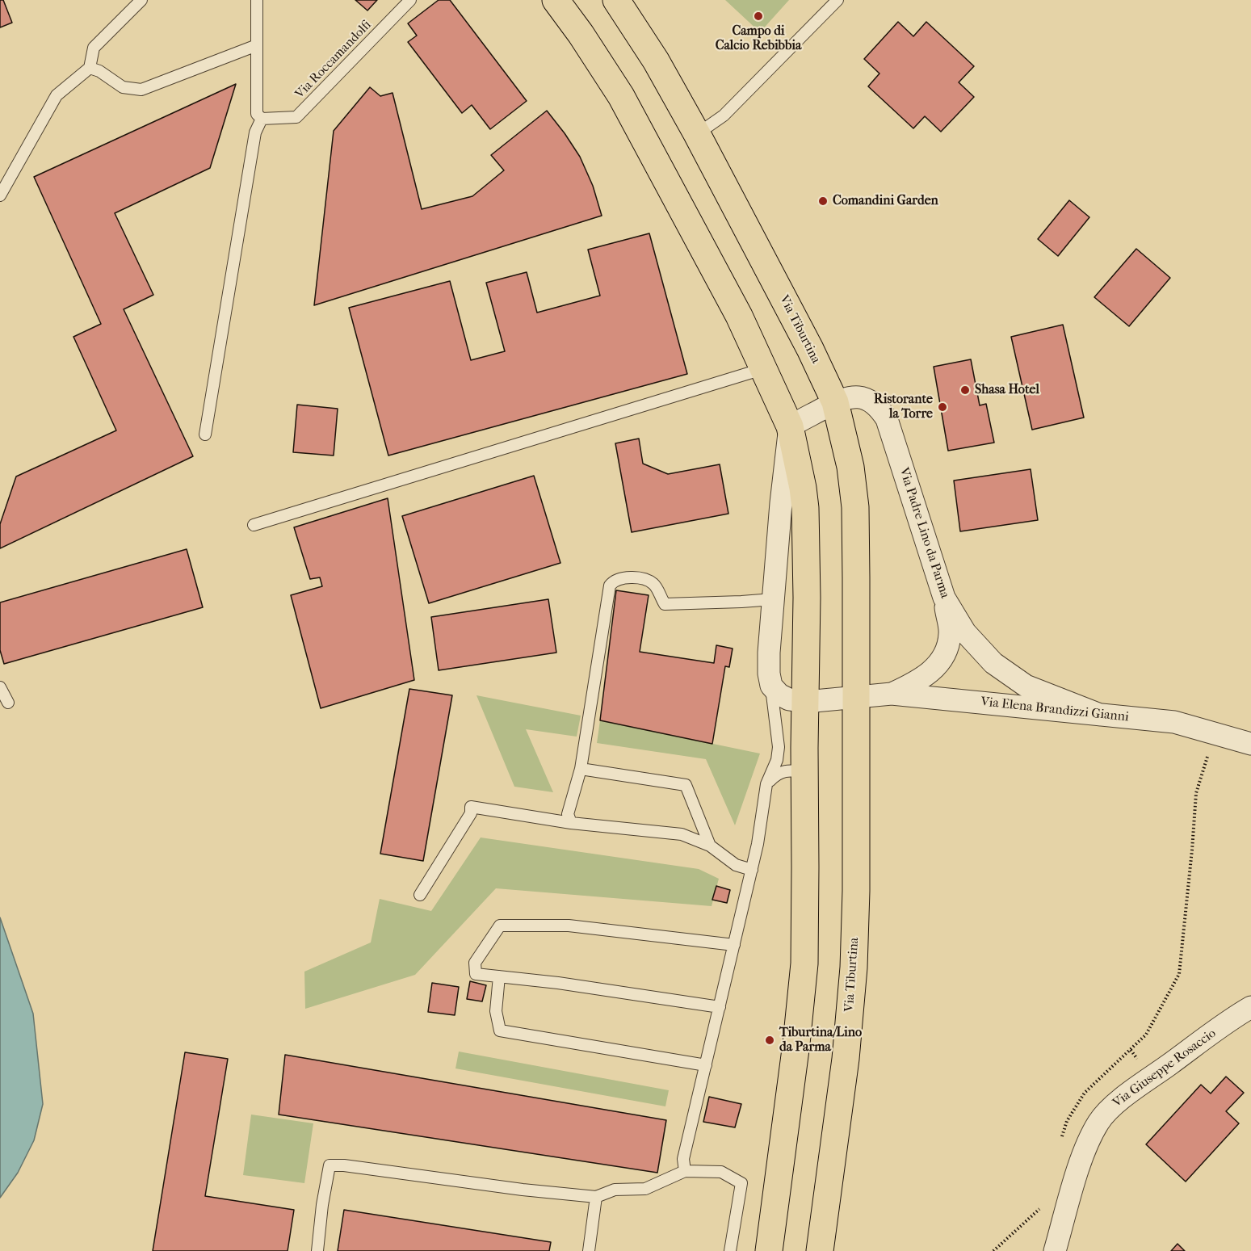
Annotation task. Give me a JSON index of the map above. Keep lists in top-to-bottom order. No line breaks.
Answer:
{"streets":{"main road":["Via Tiburtina"],"street":["Via Padre Lino da Parma","Via Elena Brandizzi Gianni","Via Giuseppe Rosaccio"],"lane":["Via Roccamandolfi"]},"crossings":[["Via Tiburtina","Via Padre Lino da Parma"],["Via Tiburtina","Via Elena Brandizzi Gianni"],["Via Padre Lino da Parma","Via Elena Brandizzi Gianni"]],"places":["Campo di Calcio Rebibbia","Comandini Garden","Shasa Hotel","Ristorante la Torre","Tiburtina/Lino da Parma"]}
